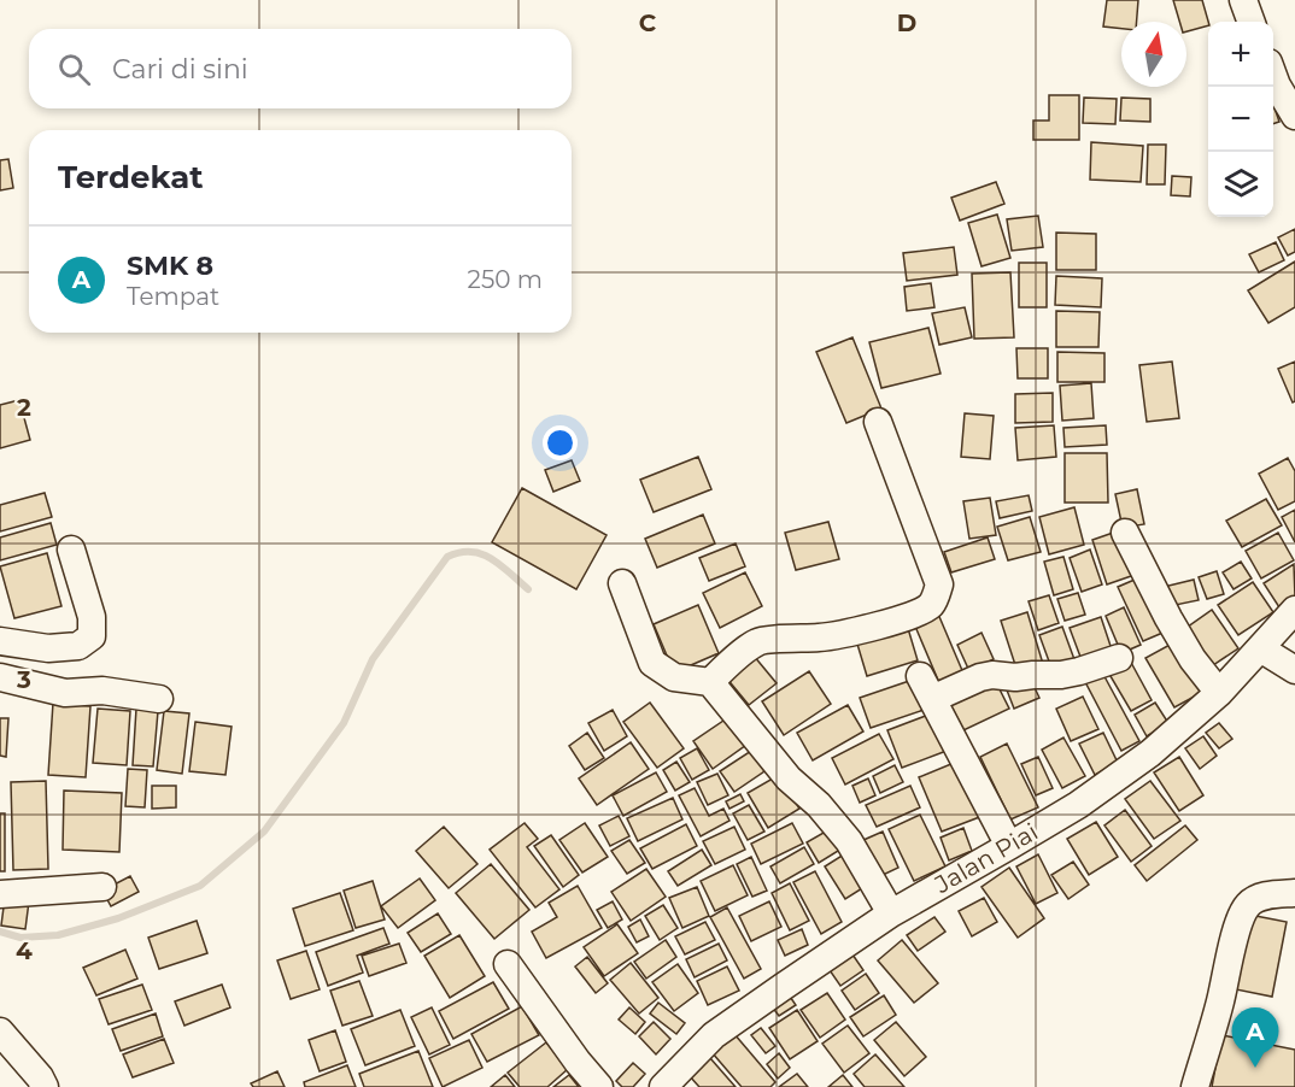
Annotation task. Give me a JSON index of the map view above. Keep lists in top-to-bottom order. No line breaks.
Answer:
{"streets":{"street":["Jalan Piai"]},"north":"top","page":{"map_buttons":["+","−"],"search":"Cari di sini","heading":"Terdekat","list":[{"mark":"A","name":"SMK 8","note":"Tempat","value":"250 m"}],"pins":"A"},"grid":{"columns":["C","D"],"rows":["2","3","4"]}}
